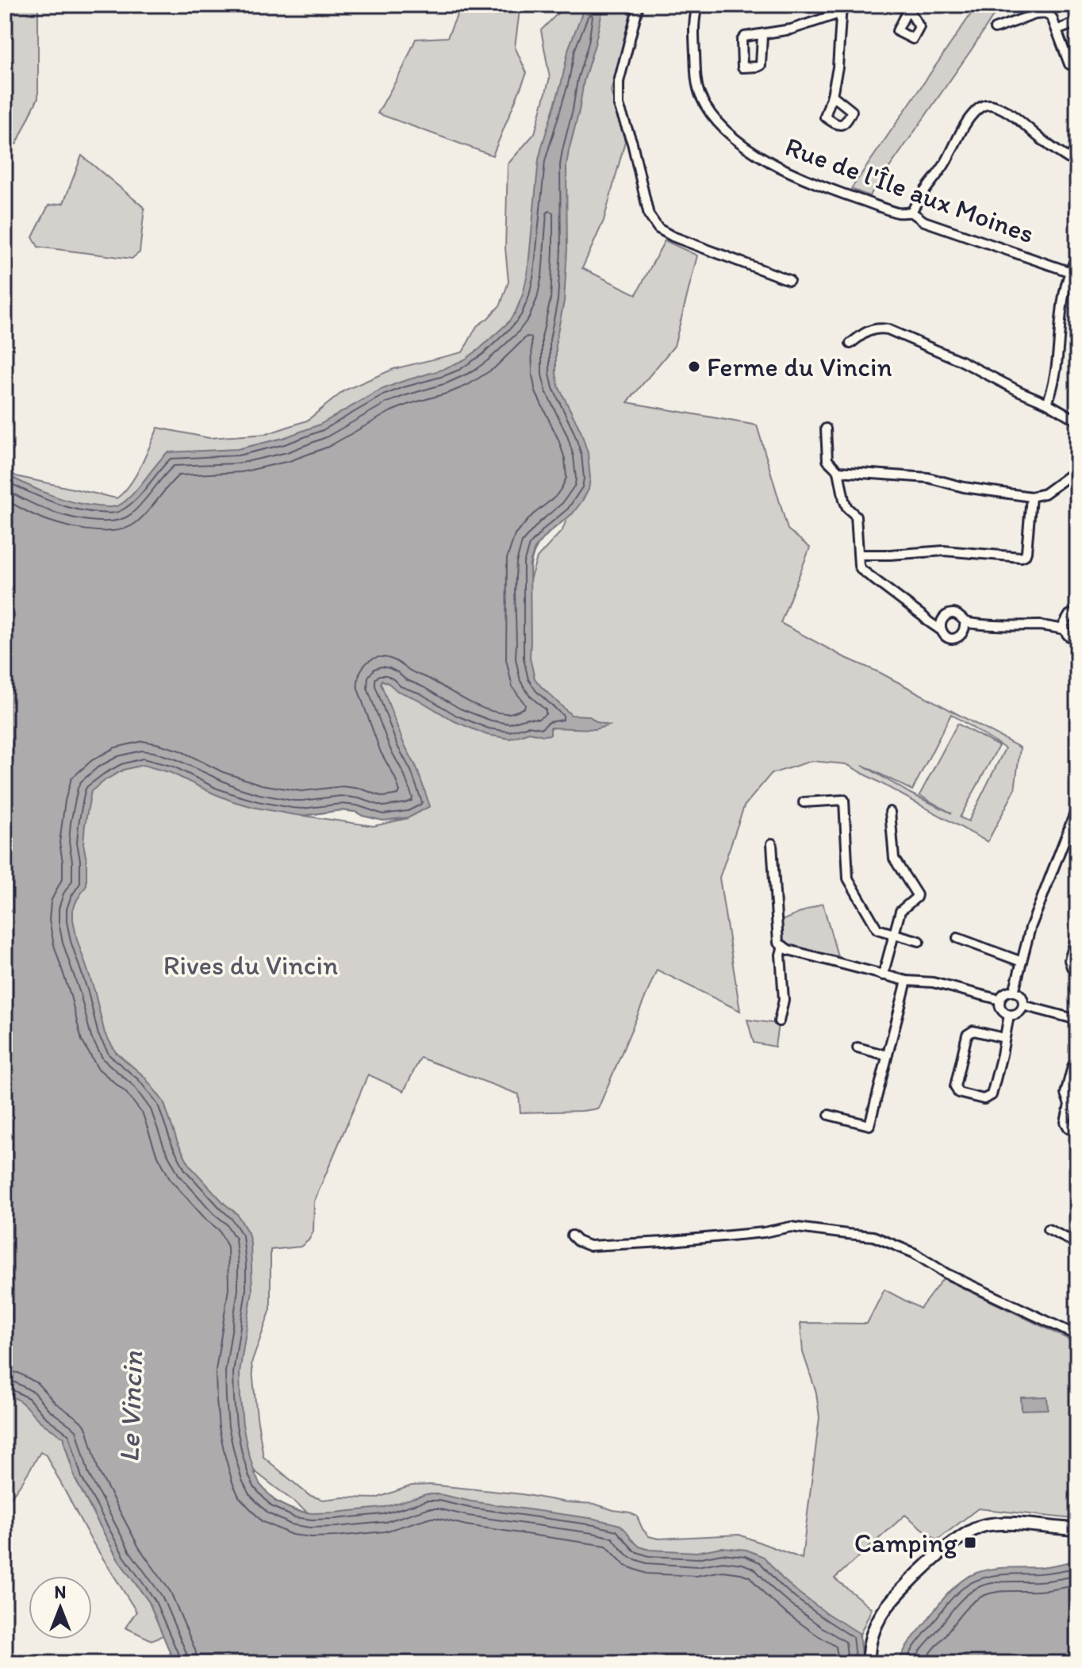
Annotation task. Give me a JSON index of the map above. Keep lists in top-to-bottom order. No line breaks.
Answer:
{"streets":{"street":["Rue de l'Île aux Moines"]},"water":["Le Vincin"],"parks":["Rives du Vincin"],"places":{"other":["Ferme du Vincin"],"transit":["Camping"]},"north":"top"}
